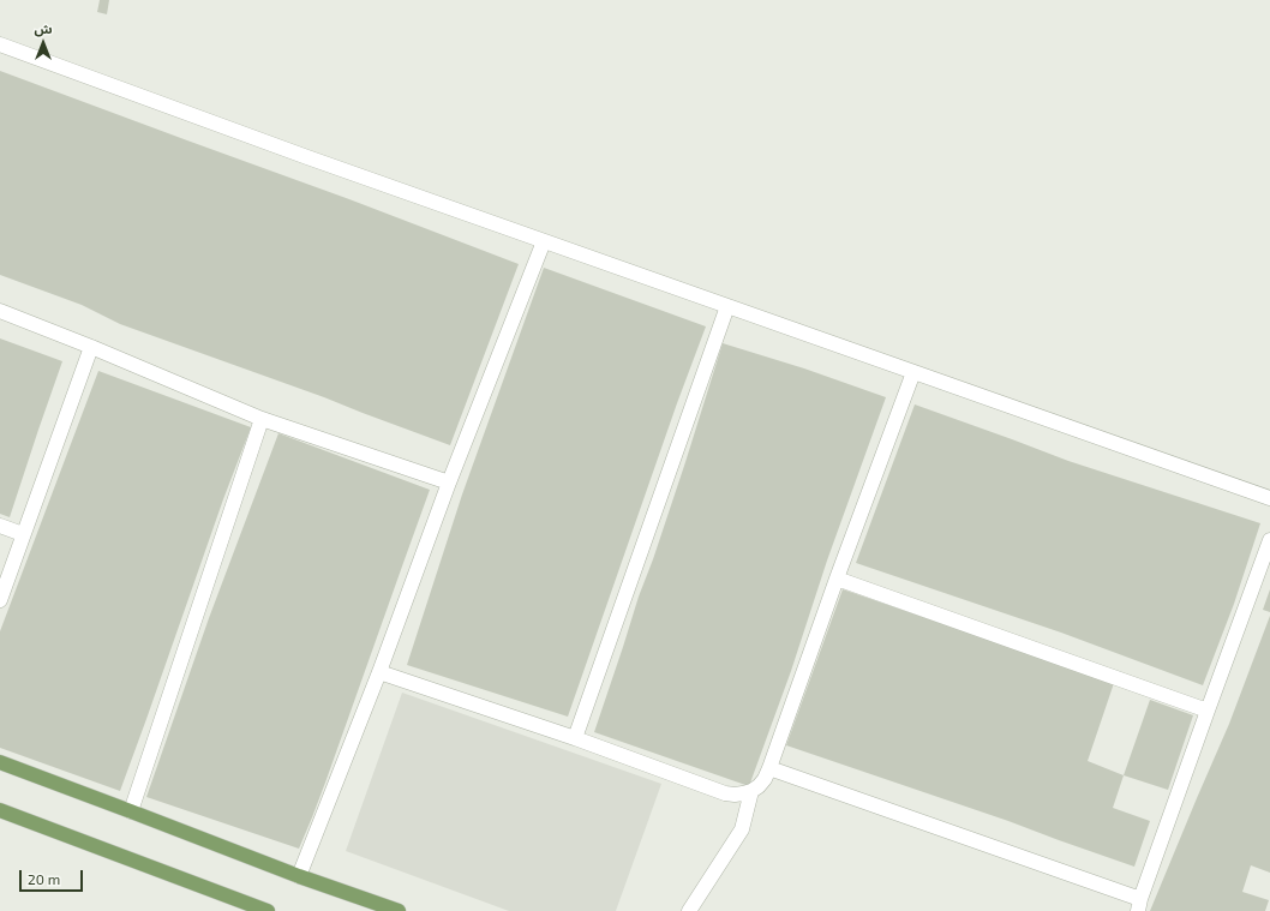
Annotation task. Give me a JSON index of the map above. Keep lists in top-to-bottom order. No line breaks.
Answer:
{"scale_bar":"20 m","north":"top"}
